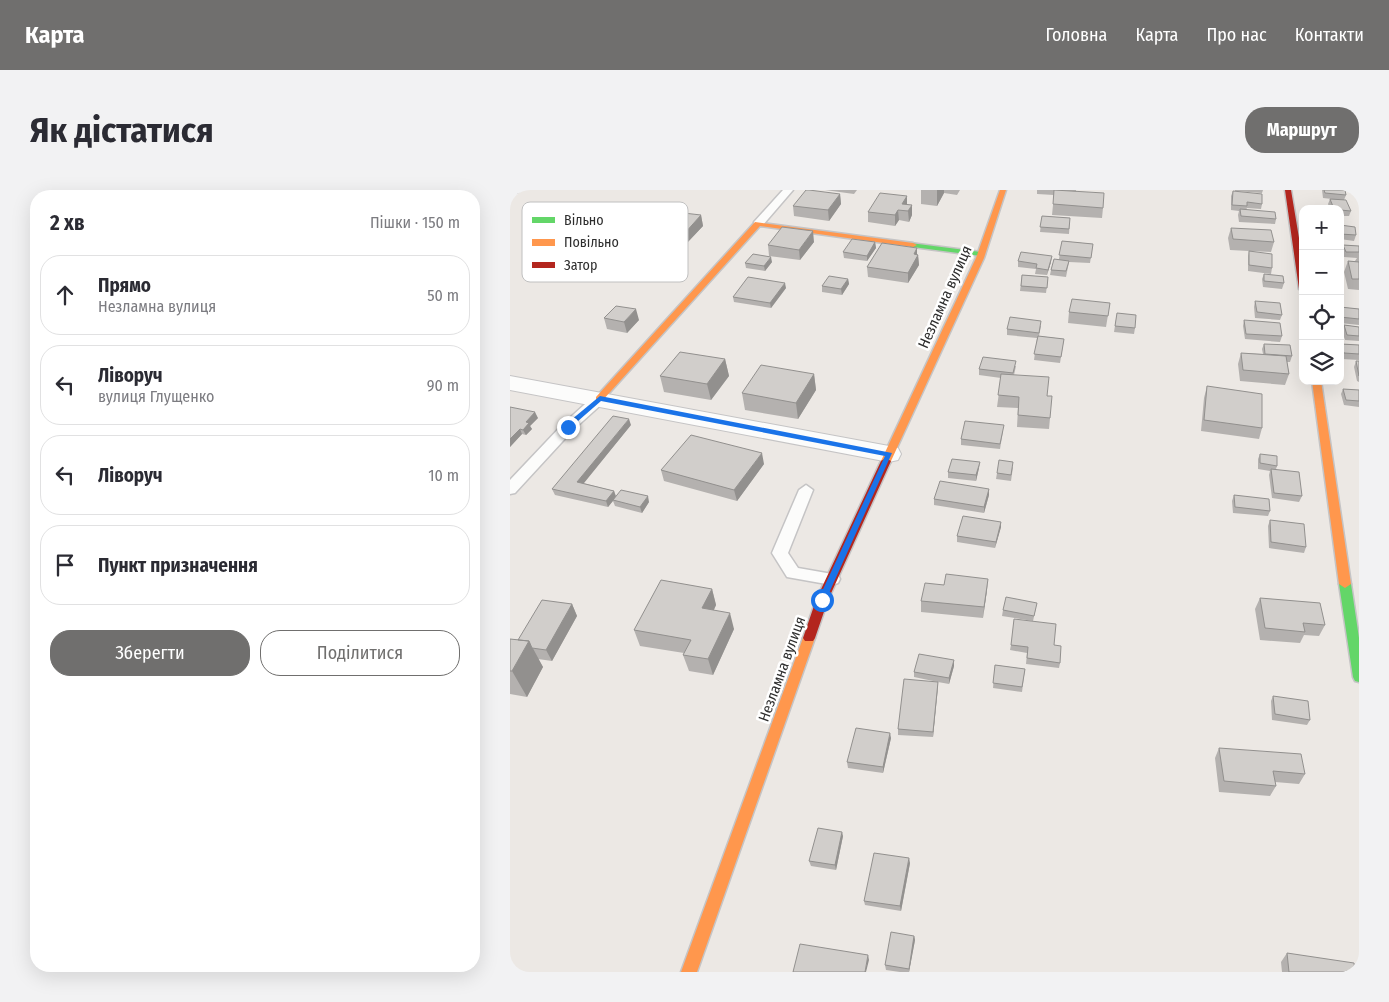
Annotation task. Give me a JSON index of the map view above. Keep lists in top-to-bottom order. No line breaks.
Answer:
{"streets":{"street":["Незламна вулиця"]},"legend":["Вільно","Повільно","Затор"],"page":{"header":"Карта","nav":["Головна","Карта","Про нас","Контакти"],"buttons":["Маршрут",["Зберегти","Поділитися"]],"title":"Як дістатися","heading":["2 хв","Пішки · 150 m"],"map_buttons":["+","−"],"list":[["Прямо","Незламна вулиця","50 m"],["Ліворуч","вулиця Глущенко","90 m"],["Ліворуч","10 m"],"Пункт призначення"]}}
